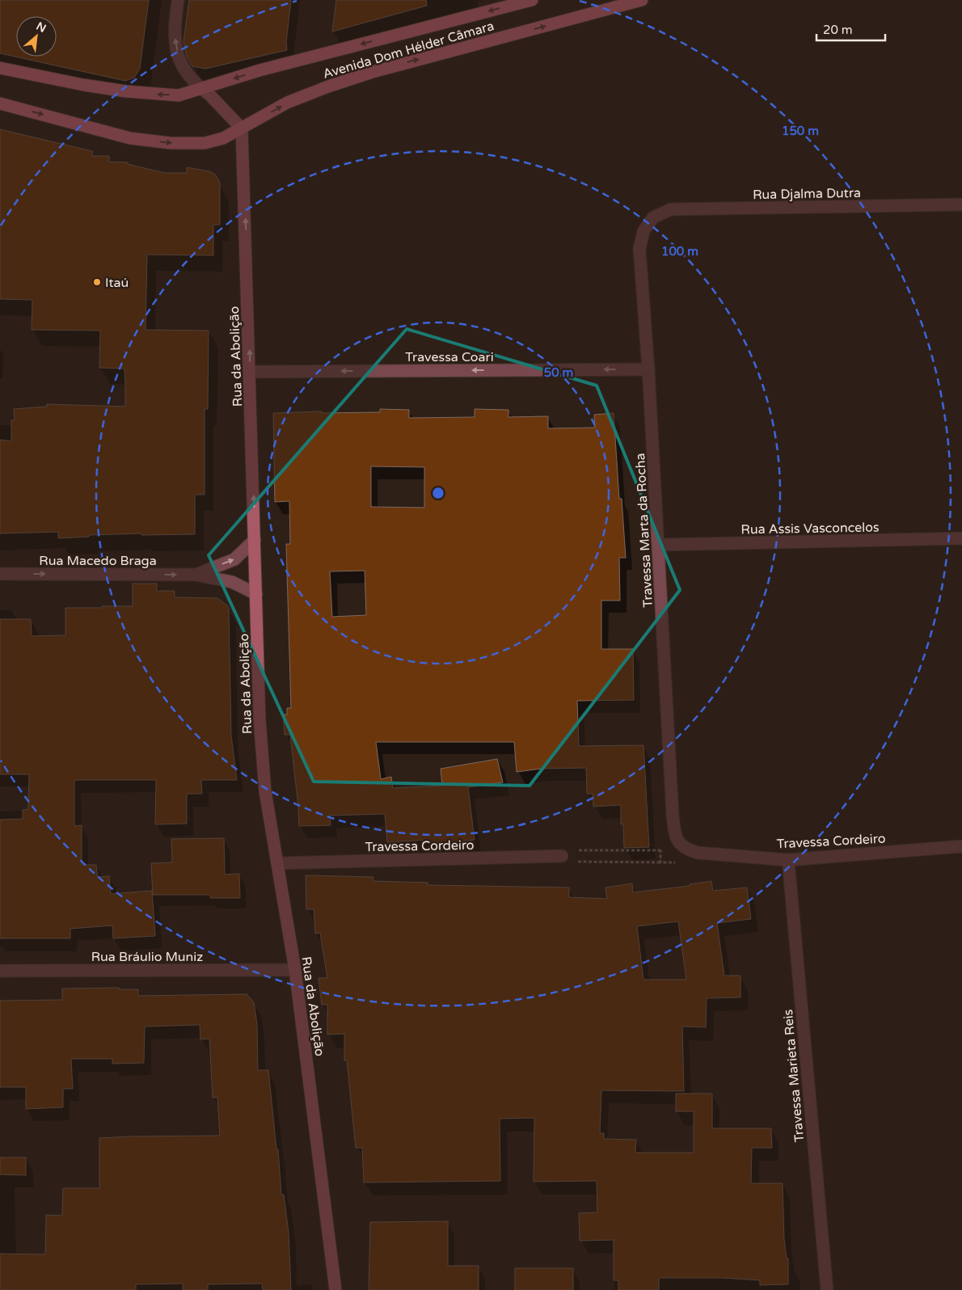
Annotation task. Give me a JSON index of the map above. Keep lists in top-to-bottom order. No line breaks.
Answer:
{"streets":{"main road":["Avenida Dom Hélder Câmara"],"street":["Rua Djalma Dutra","Rua da Abolição","Travessa Coari","Rua Assis Vasconcelos","Travessa Marta da Rocha","Rua Macedo Braga","Travessa Cordeiro","Rua Bráulio Muniz","Travessa Marieta Reis"]},"crossings":[["Avenida Dom Hélder Câmara","Rua da Abolição"],["Rua Djalma Dutra","Travessa Marta da Rocha"],["Rua da Abolição","Travessa Coari"],["Rua da Abolição","Rua Macedo Braga"],["Rua da Abolição","Travessa Cordeiro"],["Rua da Abolição","Rua Bráulio Muniz"],["Travessa Coari","Travessa Marta da Rocha"],["Rua Assis Vasconcelos","Travessa Marta da Rocha"],["Travessa Marta da Rocha","Travessa Cordeiro"],["Travessa Cordeiro","Travessa Marieta Reis"]],"one_way":["Rua da Abolição","Travessa Coari","Rua Macedo Braga"],"places":["Itaú"],"scale_bar":"20 m","north":"top right","rings":["150 m","100 m","50 m"]}
